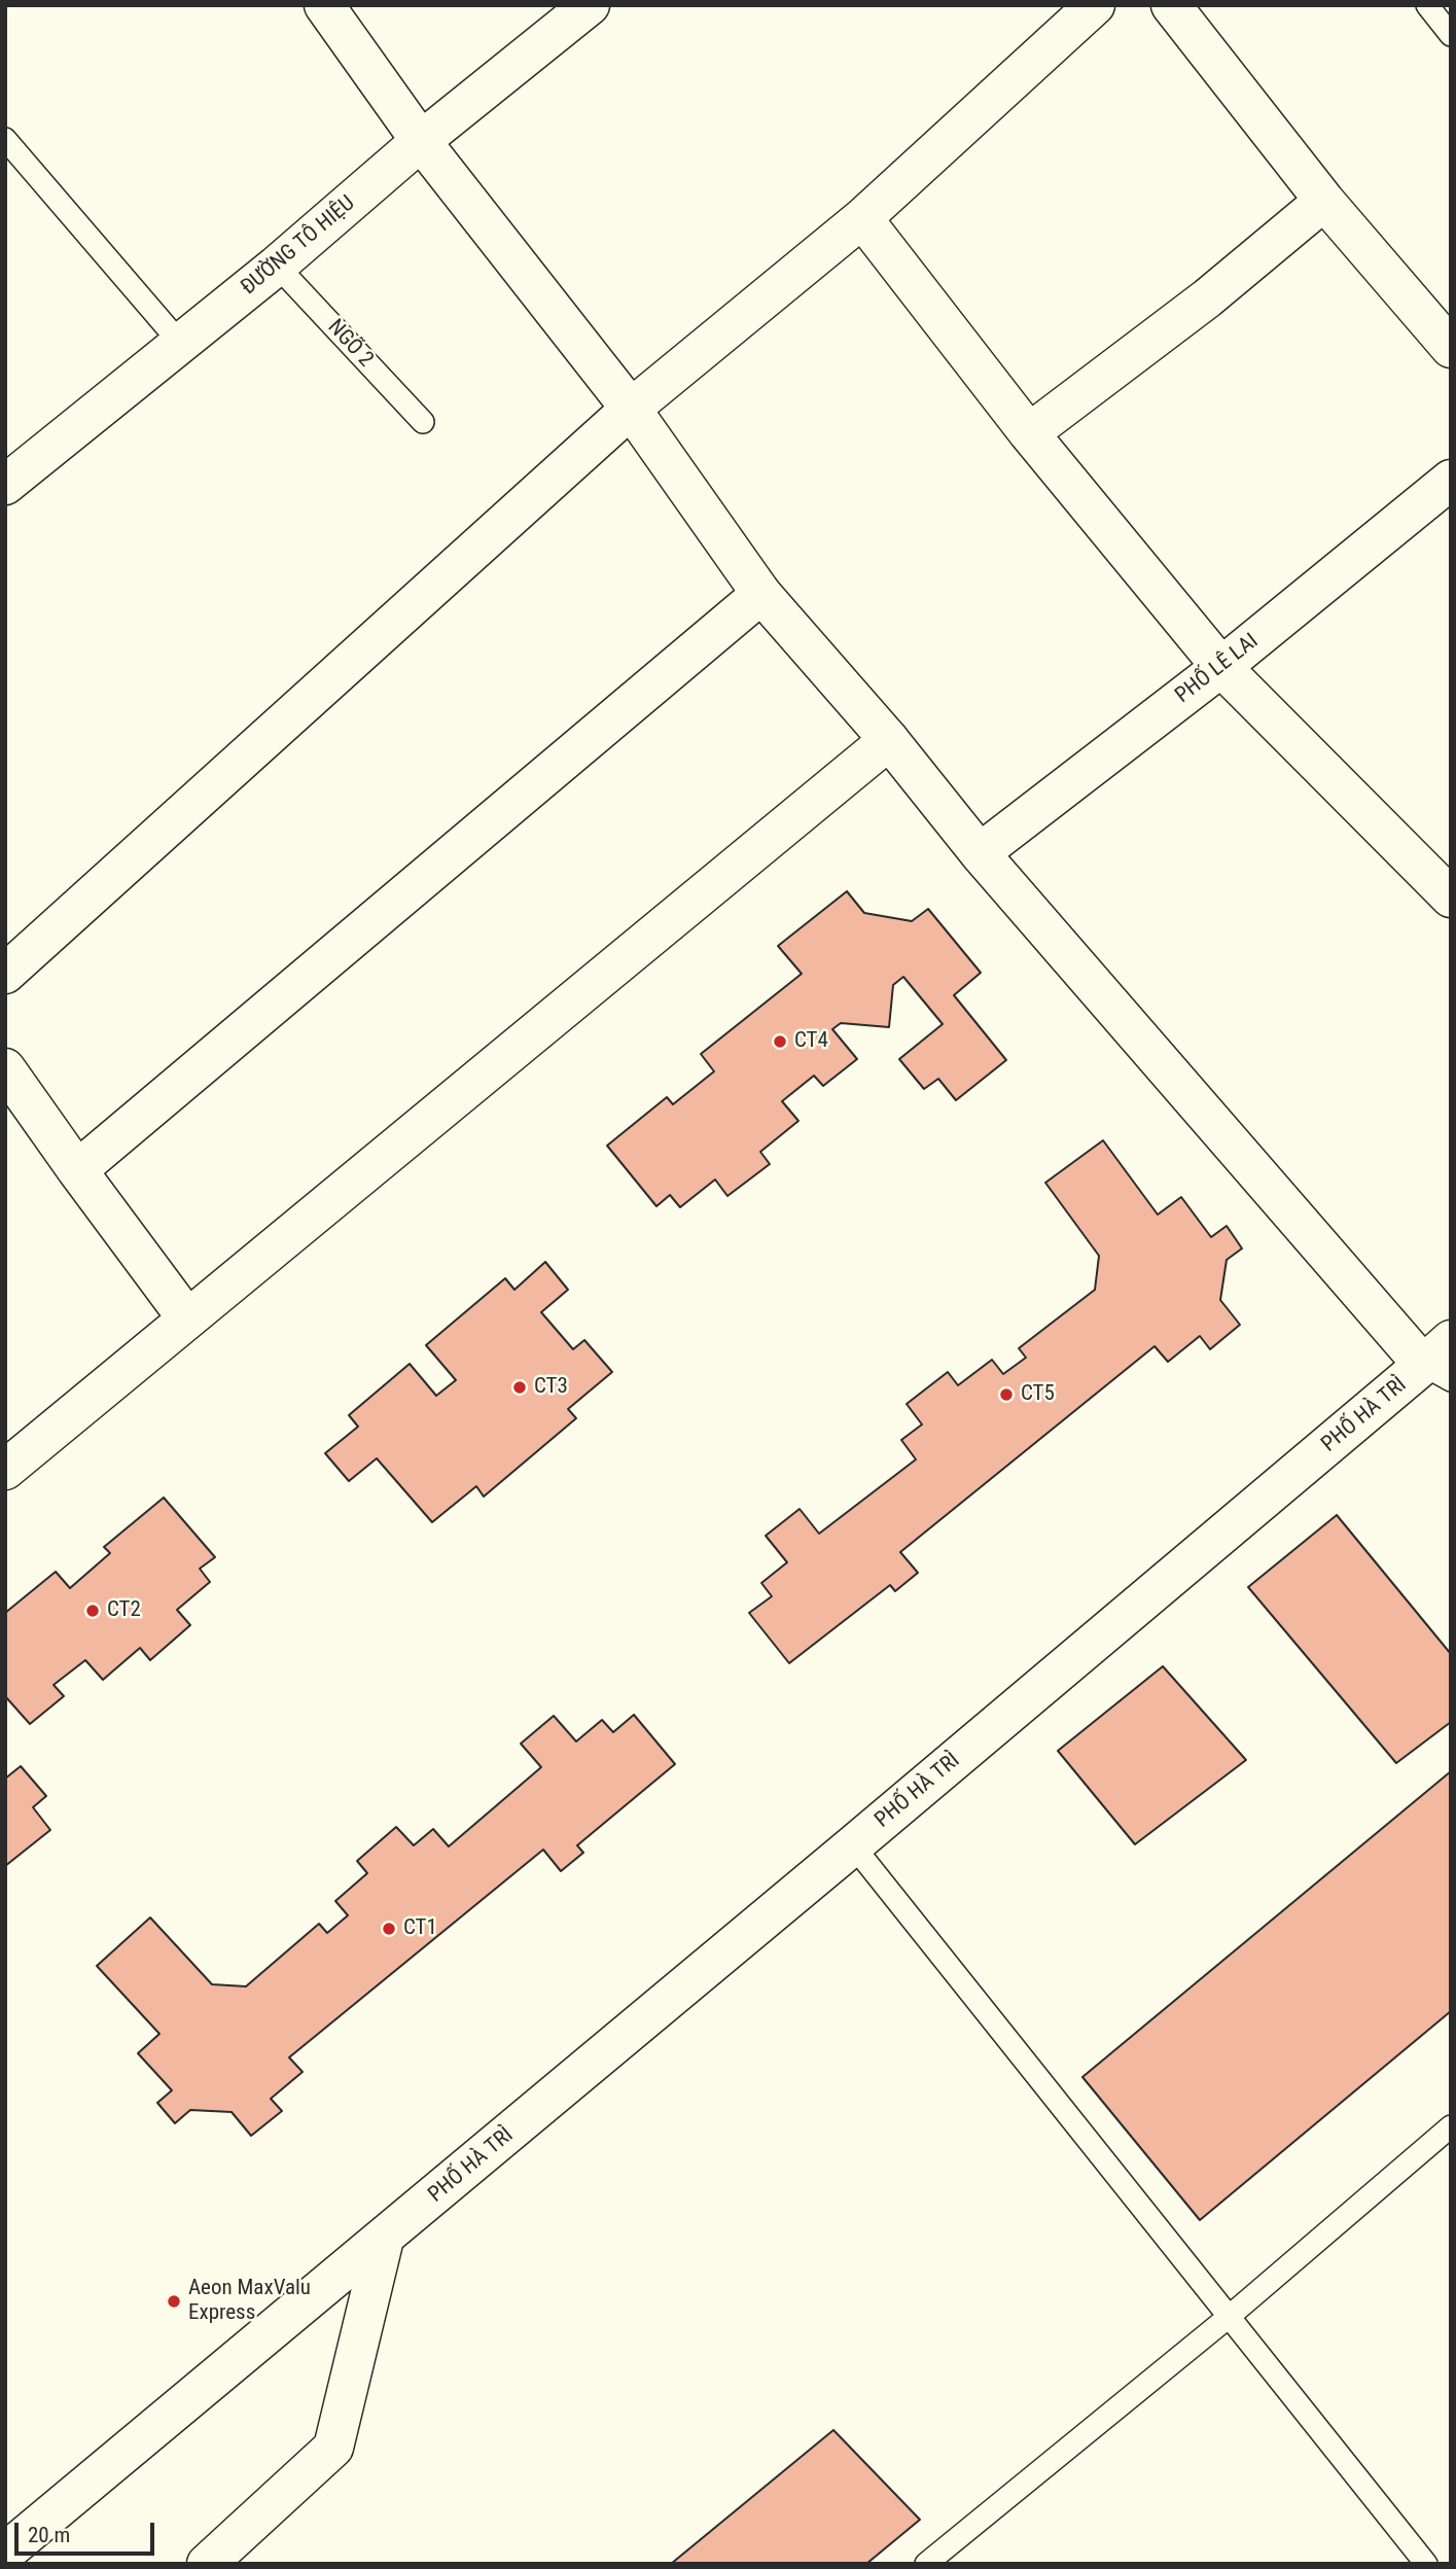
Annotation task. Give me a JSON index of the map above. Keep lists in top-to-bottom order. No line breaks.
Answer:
{"streets":{"street":["ĐƯỜNG TÔ HIỆU","PHỐ LÊ LAI","PHỐ HÀ TRÌ"],"lane":["NGÕ 2"]},"crossings":[["ĐƯỜNG TÔ HIỆU","NGÕ 2"]],"places":["CT4","CT3","CT5","CT2","CT1","Aeon MaxValu Express"],"scale_bar":"20 m"}
